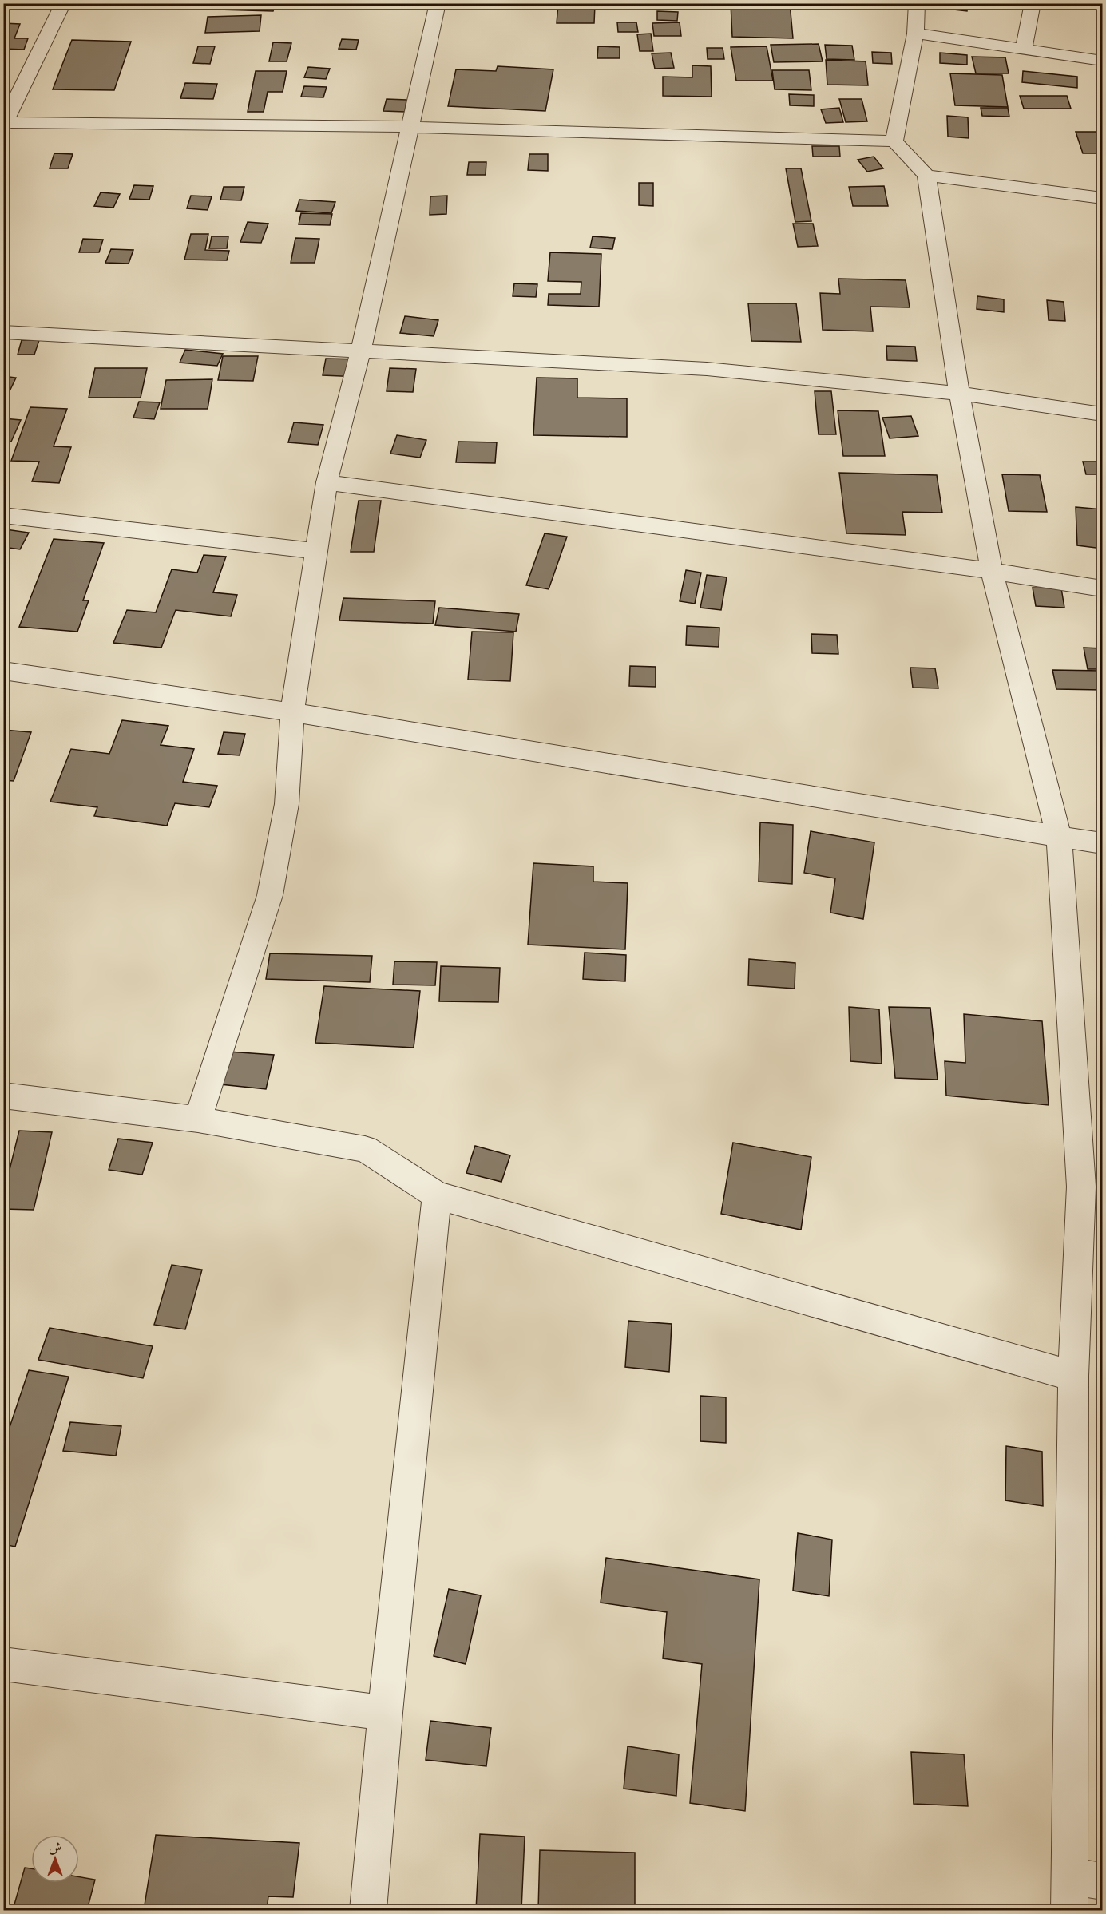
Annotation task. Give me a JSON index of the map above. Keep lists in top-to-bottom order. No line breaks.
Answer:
{"north":"top"}
